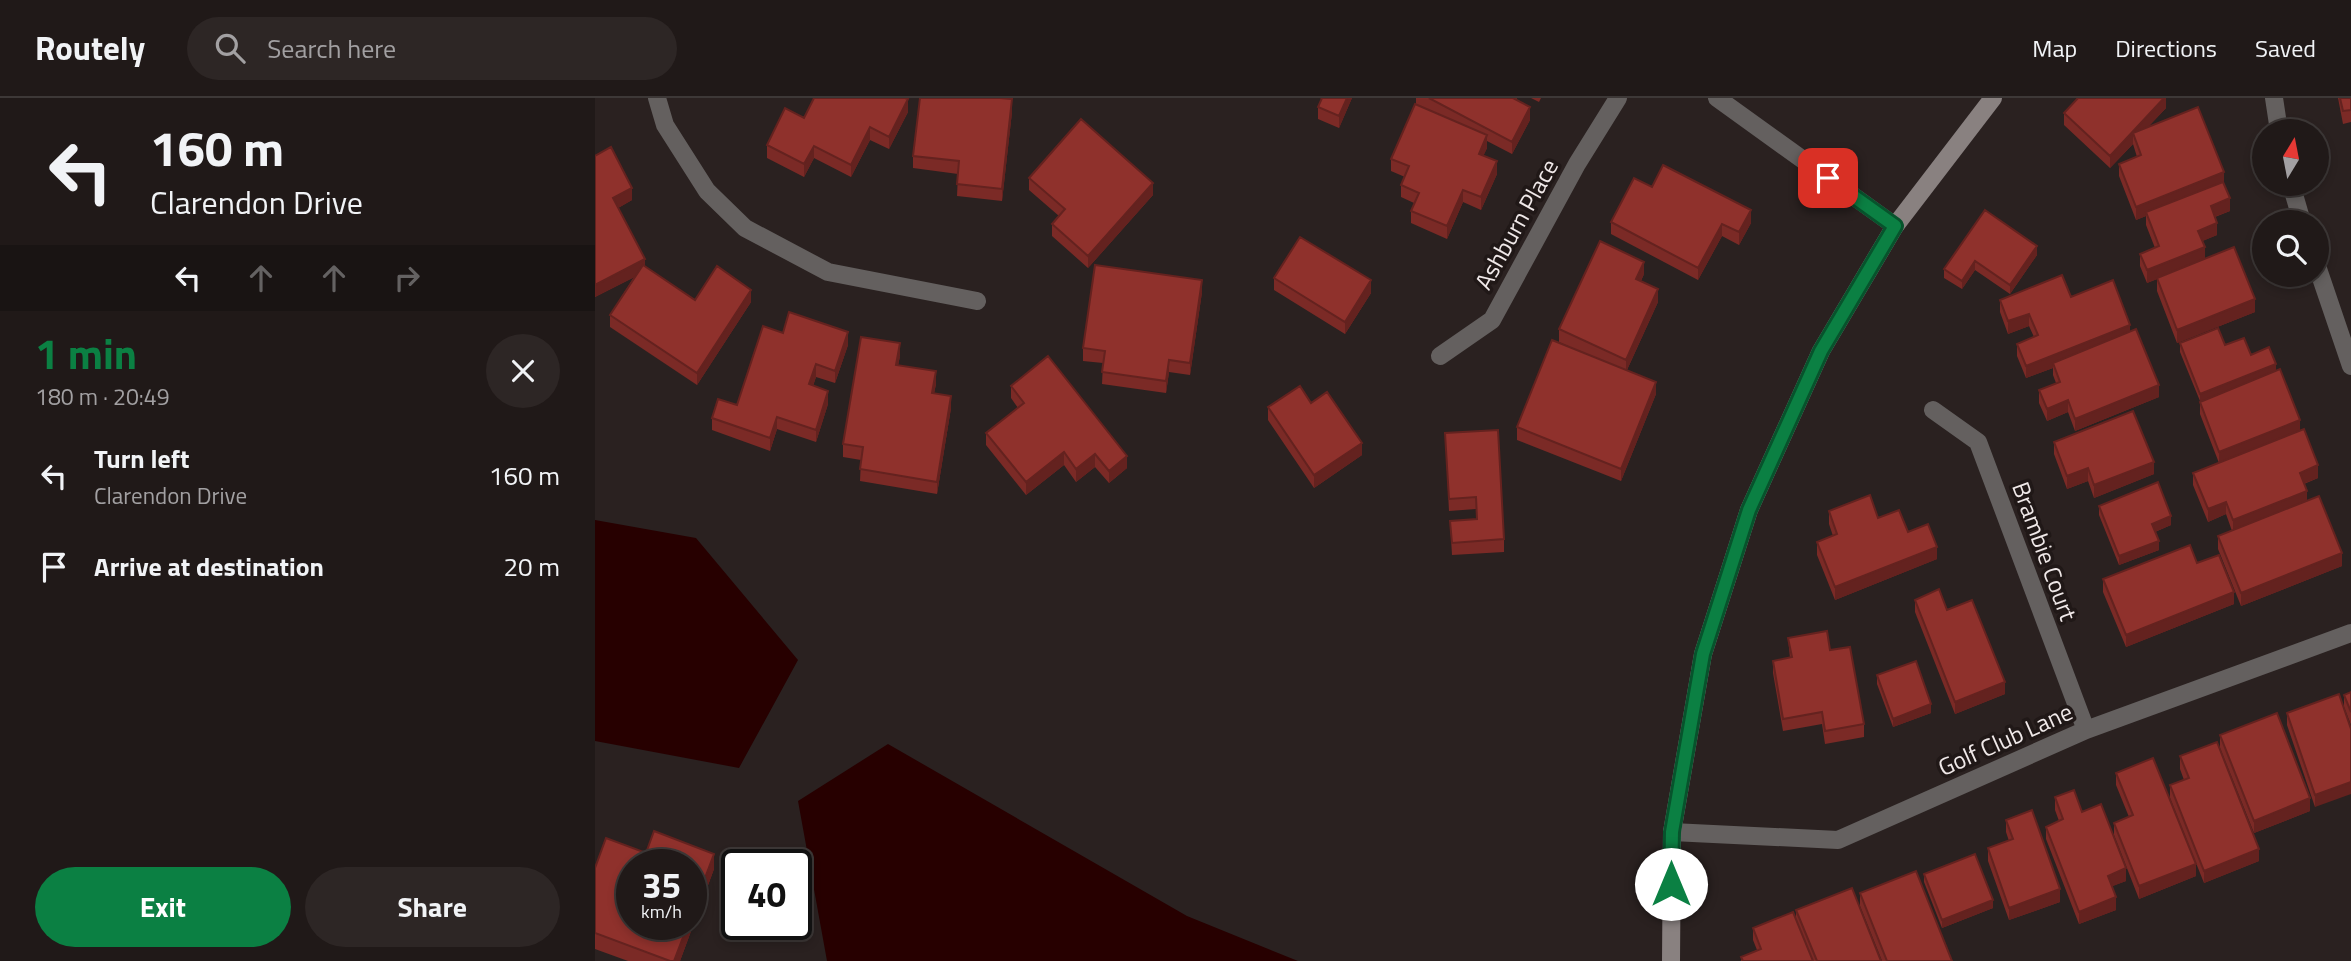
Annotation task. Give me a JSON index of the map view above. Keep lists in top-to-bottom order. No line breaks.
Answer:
{"streets":{"street":["Ashburn Place","Brambie Court","Golf Club Lane"]},"crossings":[["Brambie Court","Golf Club Lane"]],"north":"top","page":{"header":"Routely","search":"Search here","nav":["Map","Directions","Saved"],"turn":["160 m","Clarendon Drive"],"heading":["1 min","180 m · 20:49"],"list":[{"name":"Turn left","note":"Clarendon Drive","value":"160 m"},{"name":"Arrive at destination","value":"20 m"}],"speed":"35 km/h","limit":"40","buttons":["Exit","Share"]}}
